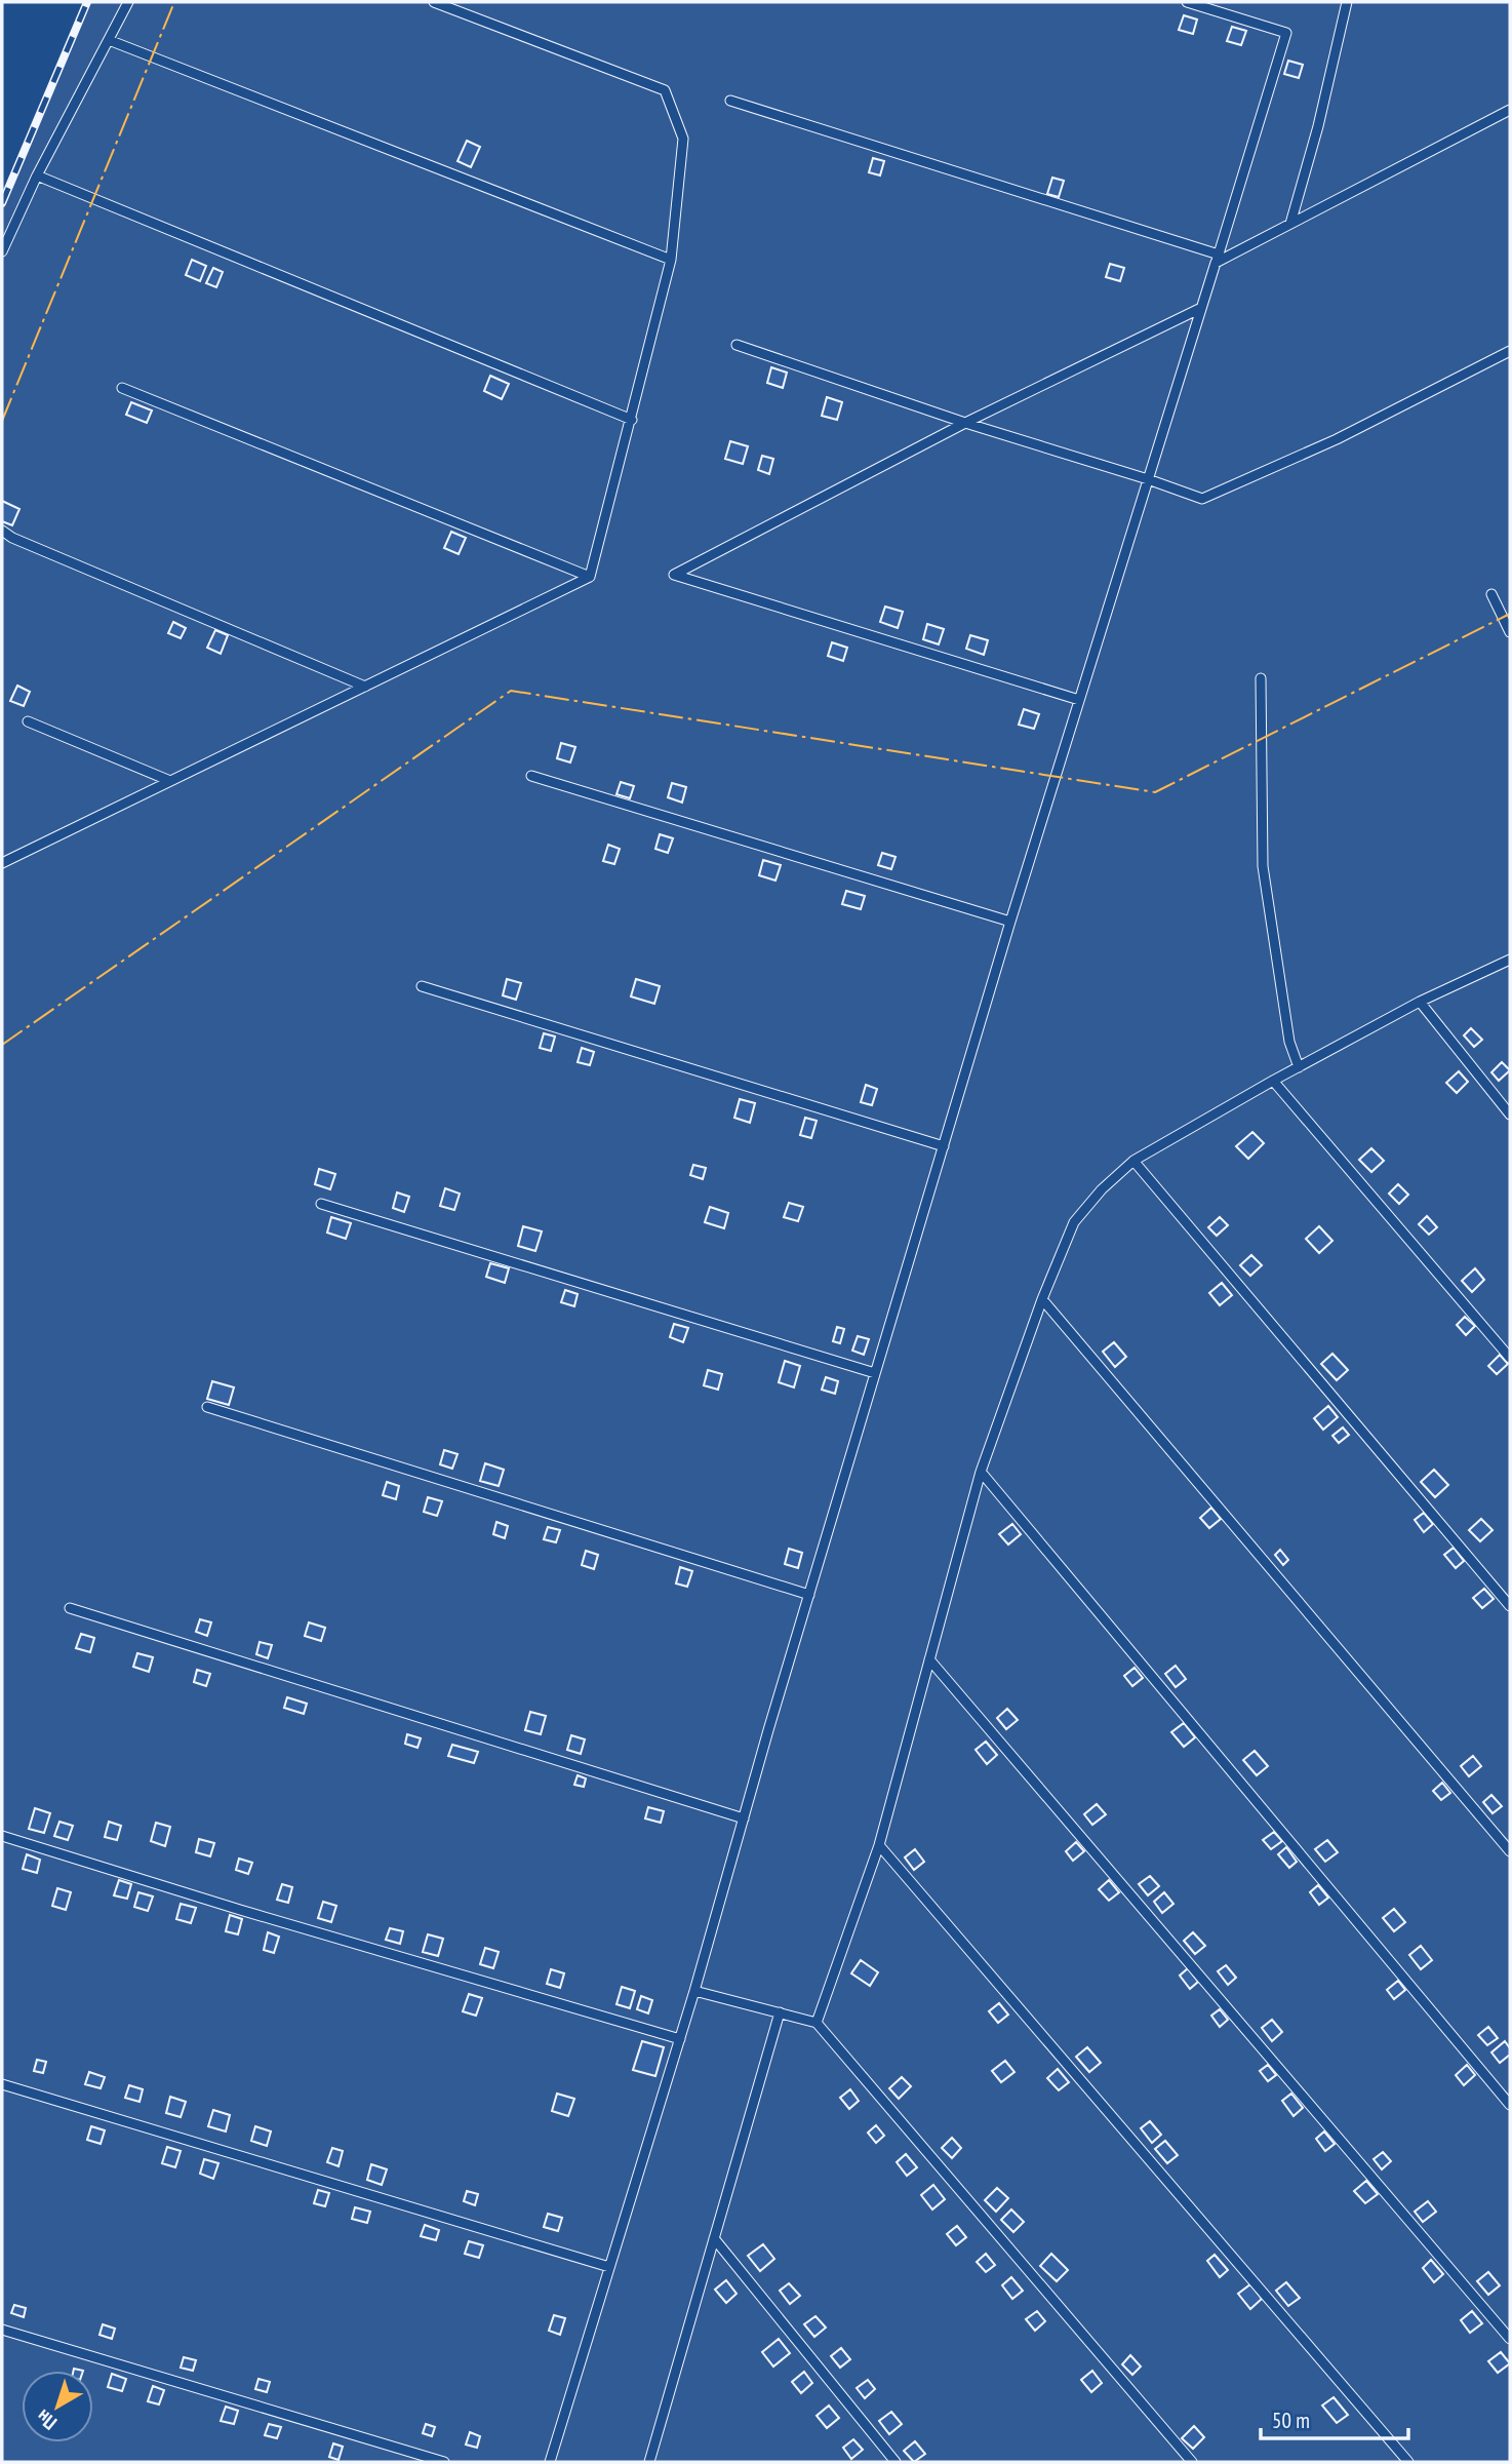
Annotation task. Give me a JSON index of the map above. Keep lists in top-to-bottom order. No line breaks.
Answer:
{"scale_bar":"50 m","north":"bottom left"}
